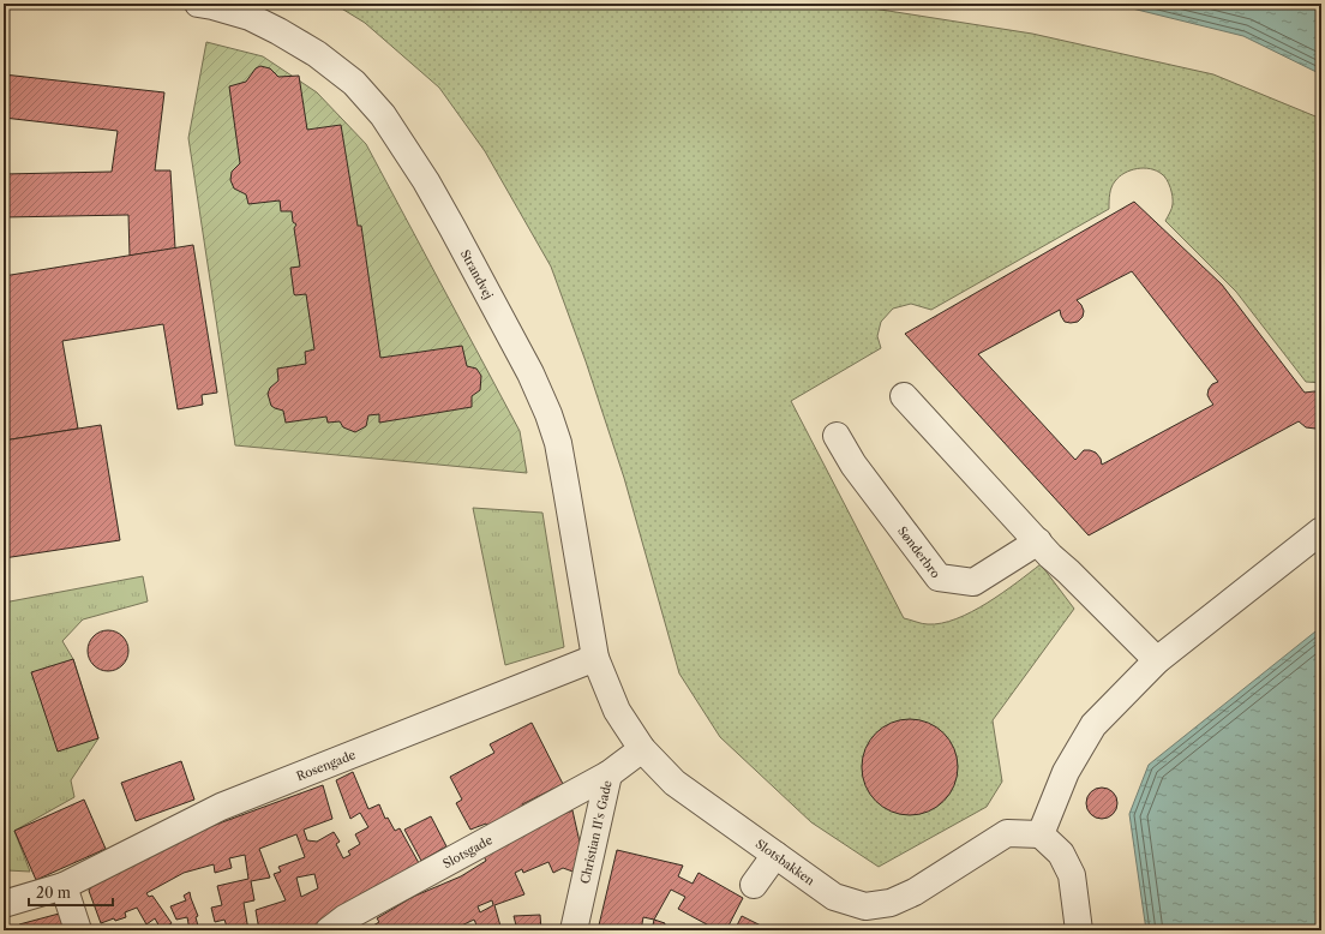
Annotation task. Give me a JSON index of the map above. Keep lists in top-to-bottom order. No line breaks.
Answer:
{"streets":{"street":["Strandvej","Sønderbro","Rosengade","Christian II's Gade","Slotsgade","Slotsbakken"]},"crossings":[["Strandvej","Rosengade"],["Strandvej","Slotsbakken"],["Rosengade","Slotsbakken"],["Christian II's Gade","Slotsgade"],["Christian II's Gade","Slotsbakken"]],"scale_bar":"20 m"}
